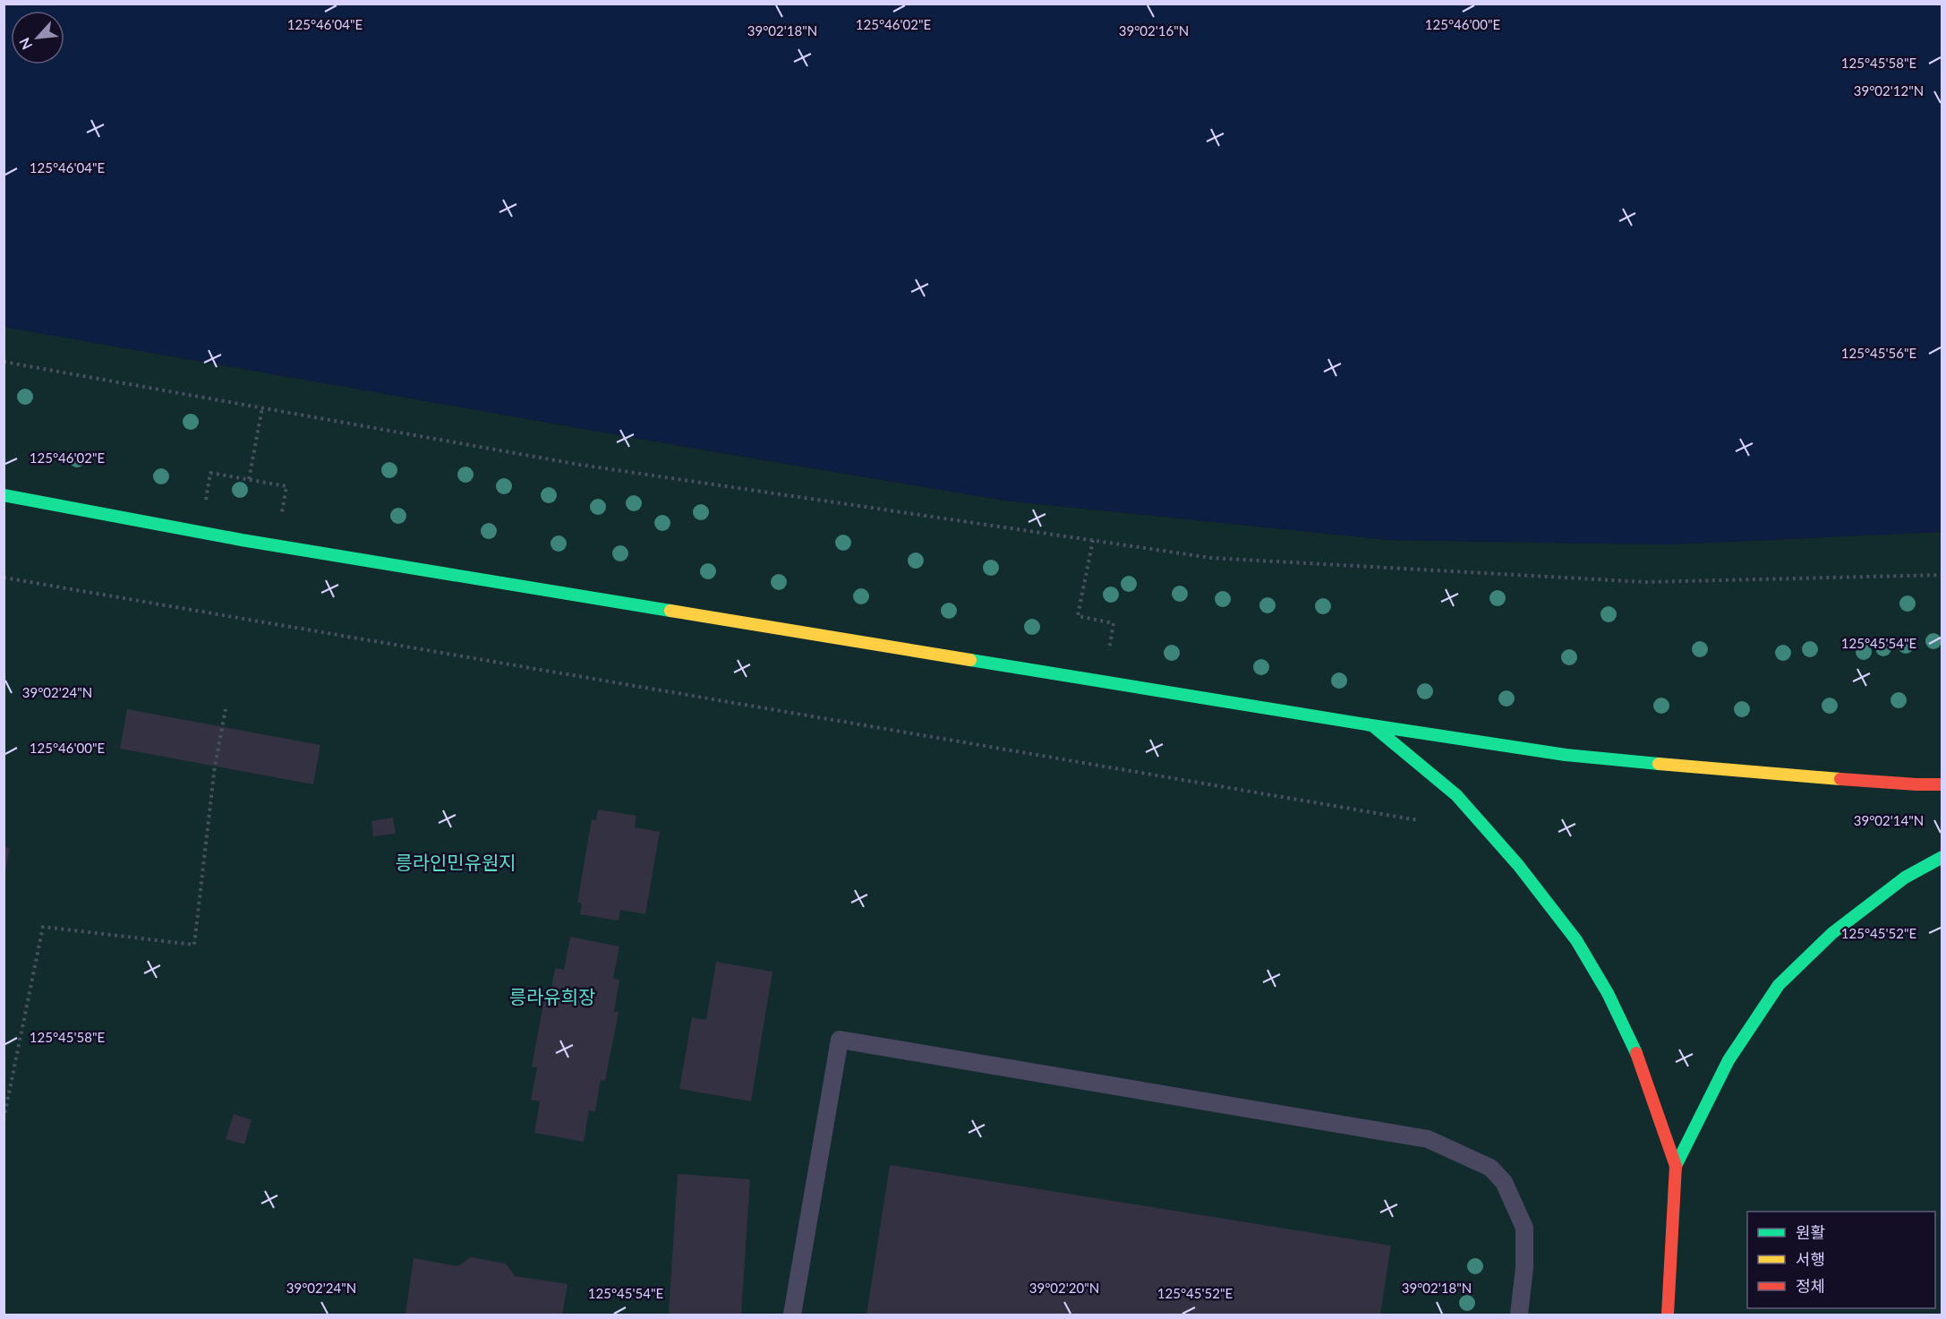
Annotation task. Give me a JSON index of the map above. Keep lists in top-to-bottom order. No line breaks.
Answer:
{"parks":["릉라인민유원지","릉라유희장"],"legend":["원활","서행","정체"],"north":"bottom left","coordinates":["125°46'04\"E","125°46'02\"E","125°46'00\"E","39°02'18\"N","39°02'16\"N","125°45'58\"E","39°02'12\"N","125°45'56\"E","125°45'54\"E","39°02'24\"N","39°02'14\"N","125°45'52\"E","39°02'20\"N"]}
